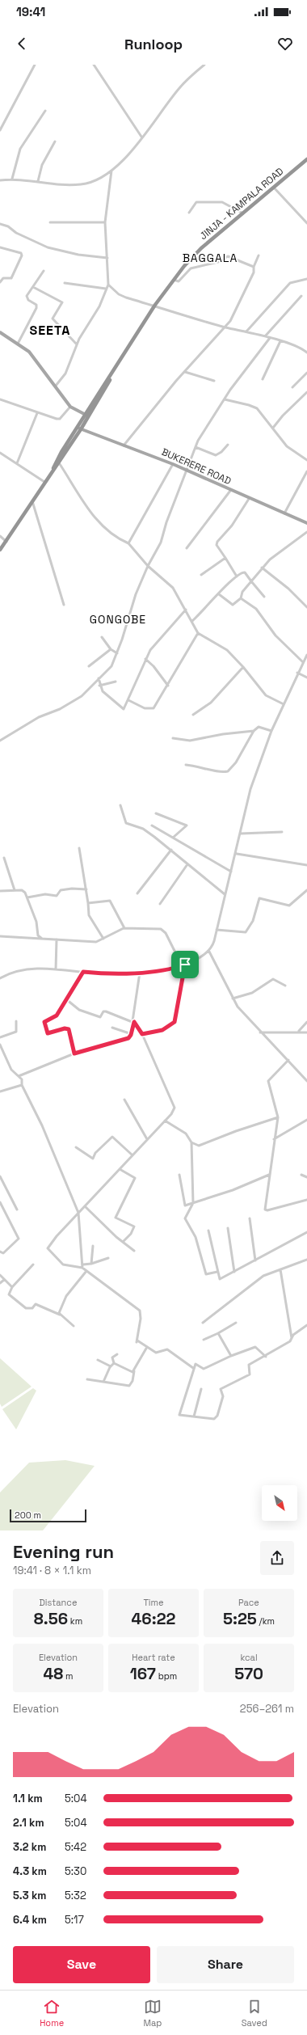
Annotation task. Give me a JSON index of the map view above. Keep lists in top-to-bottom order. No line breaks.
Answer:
{"streets":{"highway":["JINJA - KAMPALA ROAD"],"main road":["BUKERERE ROAD"]},"crossings":[["JINJA - KAMPALA ROAD","BUKERERE ROAD"]],"districts":["BAGGALA","SEETA","GONGOBE"],"scale_bar":"200 m","north":"bottom right","page":{"status":"19:41","header":"Runloop","scale":"200 m","heading":["Evening run","19:41 · 8 × 1.1 km"],"stats":[["Distance","8.56 km"],["Time","46:22"],["Pace","5:25 /km"],["Elevation","48 m"],["Heart rate","167 bpm"],["kcal","570"]],"chart":["Elevation","256–261 m"],"list":[{"name":"1.1 km","note":"5:04"},{"name":"2.1 km","note":"5:04"},{"name":"3.2 km","note":"5:42"},{"name":"4.3 km","note":"5:30"},{"name":"5.3 km","note":"5:32"},{"name":"6.4 km","note":"5:17"}],"buttons":["Save","Share"],"tabs":["Home","Map","Saved"]}}
